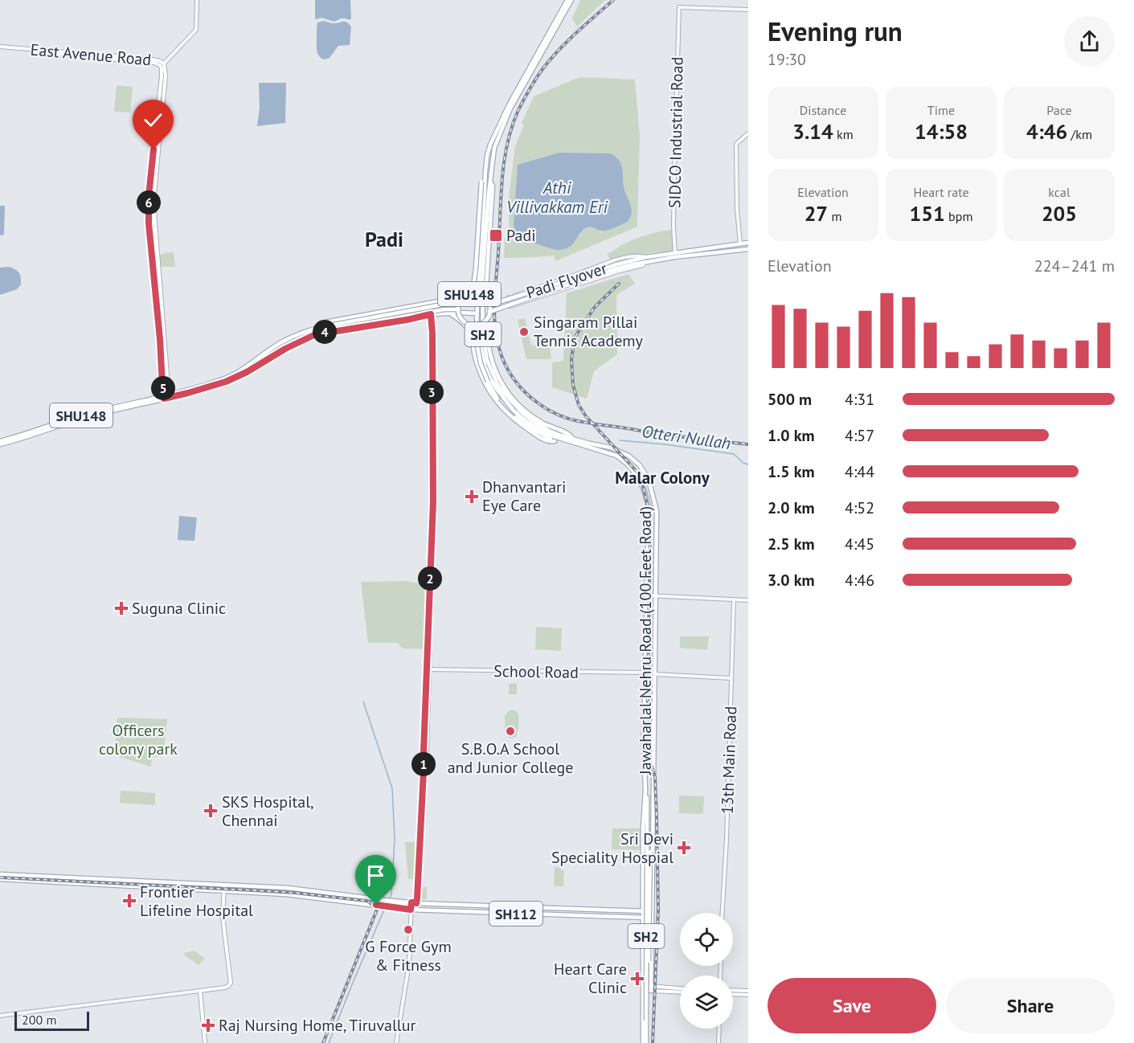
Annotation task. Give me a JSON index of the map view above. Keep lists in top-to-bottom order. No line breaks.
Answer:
{"streets":{"main road":["East Avenue Road","Padi Flyover","SHU148","SH2","Jawaharlal Nehru Road (100 Feet Road)","SH112"],"street":["SIDCO Industrial Road","School Road","13th Main Road"]},"crossings":[["East Avenue Road","SHU148"],["SIDCO Industrial Road","Padi Flyover"],["Padi Flyover","SHU148"],["SH2","Jawaharlal Nehru Road (100 Feet Road)"],["Jawaharlal Nehru Road (100 Feet Road)","School Road"],["Jawaharlal Nehru Road (100 Feet Road)","SH112"]],"districts":["Padi","Malar Colony"],"water":["Athi Villivakkam Eri","Otteri Nullah"],"parks":["Officers colony park"],"places":{"transit":["Padi"],"other":["Singaram Pillai Tennis Academy","S.B.O.A School and Junior College","G Force Gym & Fitness"],"health":["Dhanvantari Eye Care","Suguna Clinic","SKS Hospital, Chennai","Sri Devi Speciality Hospial","Frontier Lifeline Hospital","Heart Care Clinic","Raj Nursing Home, Tiruvallur"]},"scale_bar":"200 m","page":{"heading":["Evening run","19:30"],"stats":[["Distance","3.14 km"],["Time","14:58"],["Pace","4:46 /km"],["Elevation","27 m"],["Heart rate","151 bpm"],["kcal","205"]],"pins":["6","4","5","3","2","1"],"chart":["Elevation","224–241 m"],"list":[{"name":"500 m","note":"4:31"},{"name":"1.0 km","note":"4:57"},{"name":"1.5 km","note":"4:44"},{"name":"2.0 km","note":"4:52"},{"name":"2.5 km","note":"4:45"},{"name":"3.0 km","note":"4:46"}],"buttons":["Save","Share"],"scale":"200 m"}}
